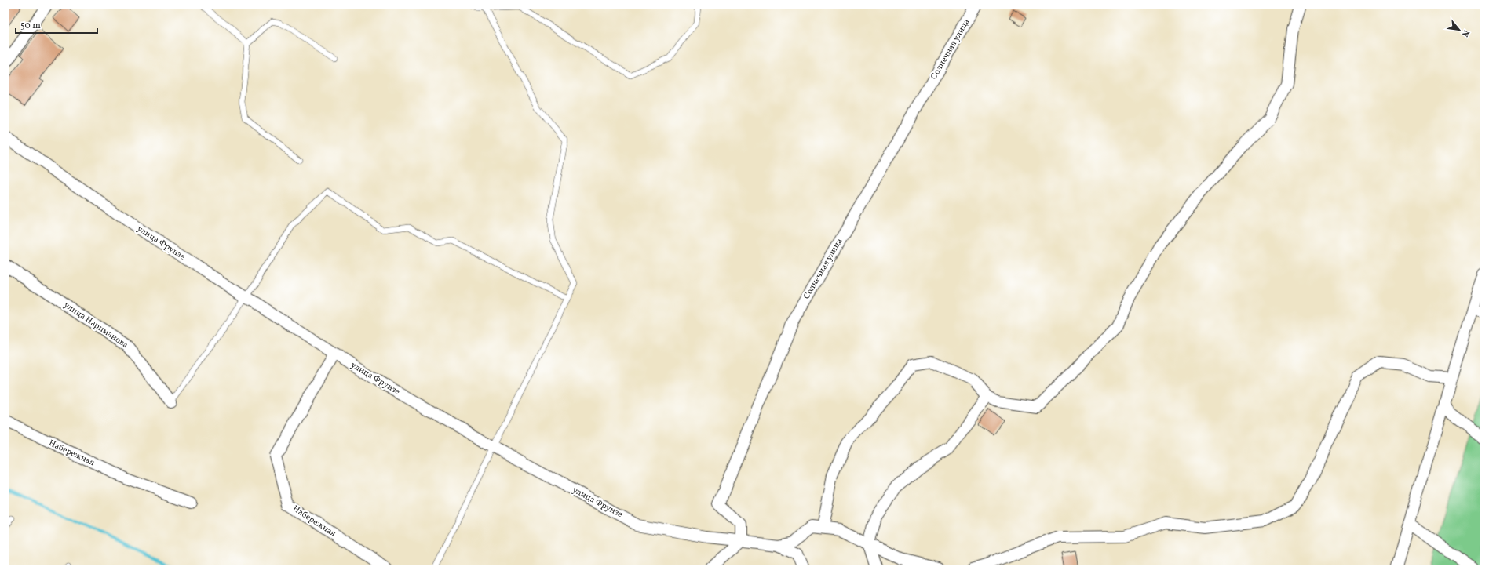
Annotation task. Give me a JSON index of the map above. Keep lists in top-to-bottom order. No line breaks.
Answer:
{"streets":{"street":["Солнечная улица","улица Фрунзе","улица Нариманова","Набережная"]},"crossings":[["Солнечная улица","улица Фрунзе"],["улица Фрунзе","Набережная"]],"scale_bar":"50 m","north":"bottom right"}
